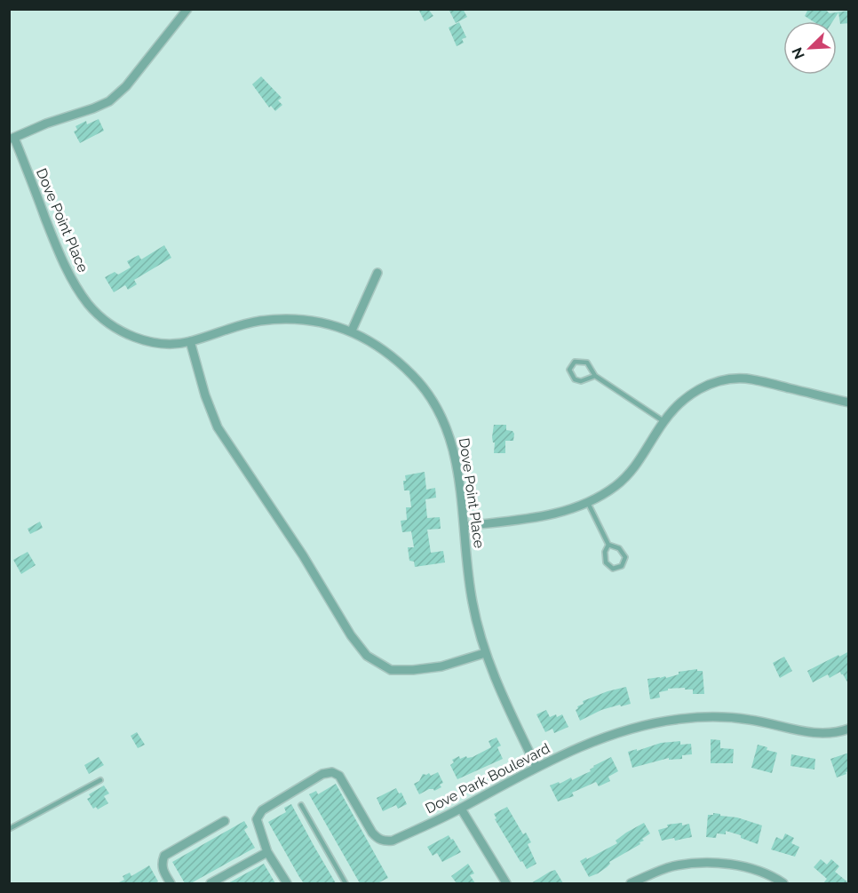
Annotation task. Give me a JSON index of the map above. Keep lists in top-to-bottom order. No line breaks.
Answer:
{"streets":{"street":["Dove Point Place","Dove Park Boulevard"]},"crossings":[["Dove Point Place","Dove Park Boulevard"]],"north":"bottom left"}
